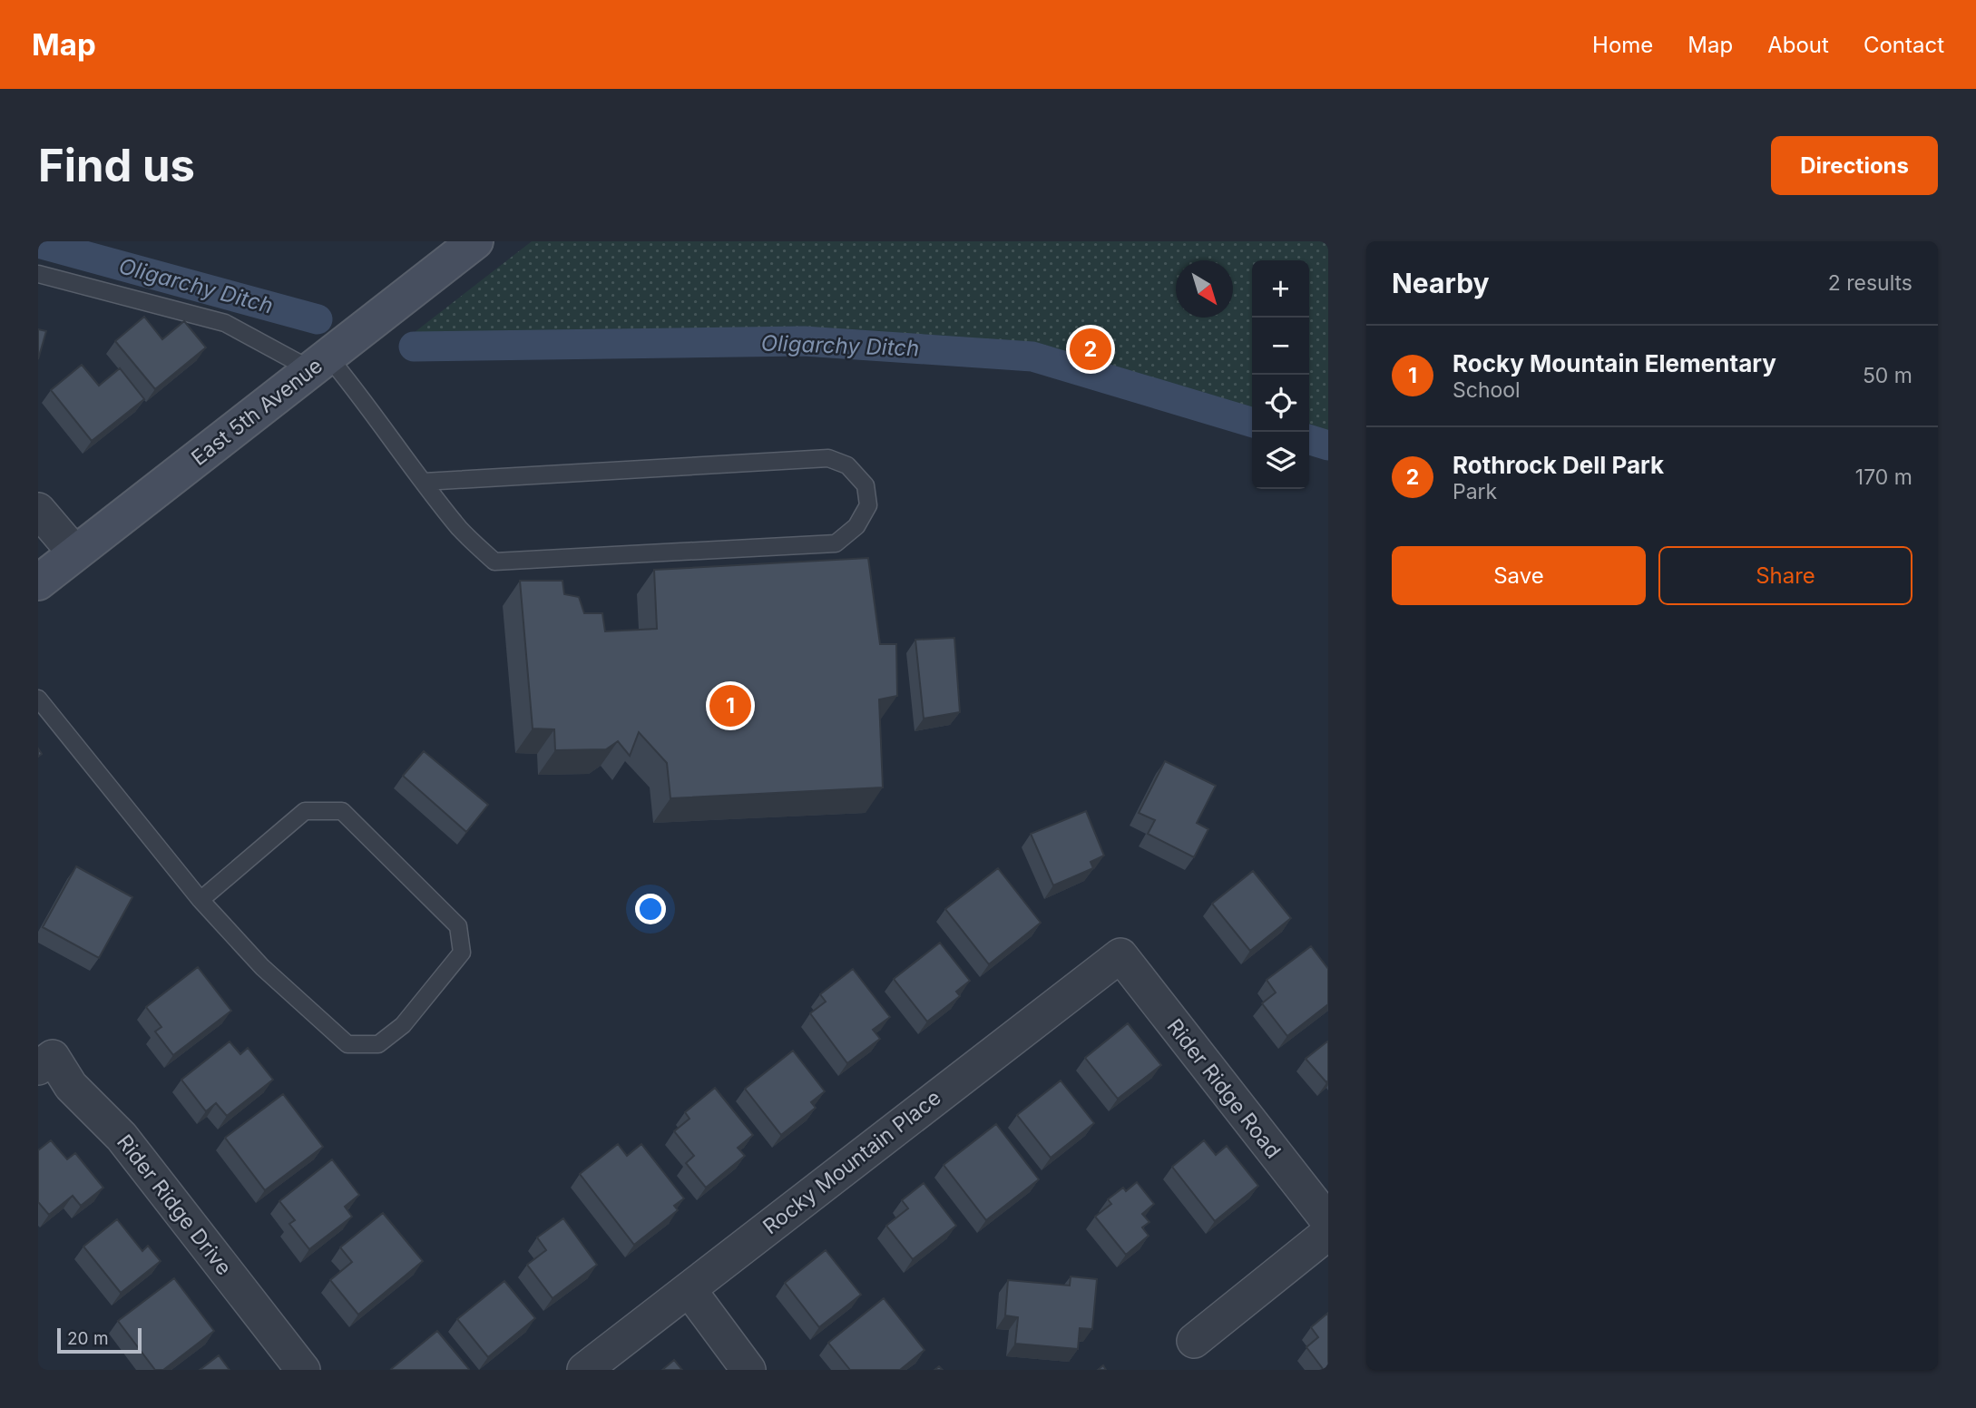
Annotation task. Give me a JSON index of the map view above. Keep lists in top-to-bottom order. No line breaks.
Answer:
{"streets":{"street":["East 5th Avenue","Rider Ridge Road","Rocky Mountain Place","Rider Ridge Drive"]},"crossings":[["Rider Ridge Road","Rocky Mountain Place"]],"water":["Oligarchy Ditch"],"scale_bar":"20 m","north":"bottom right","page":{"header":"Map","nav":["Home","Map","About","Contact"],"buttons":["Directions",["Save","Share"]],"title":"Find us","heading":["Nearby","2 results"],"map_buttons":["+","−"],"list":[{"mark":"1","name":"Rocky Mountain Elementary","note":"School","value":"50 m"},{"mark":"2","name":"Rothrock Dell Park","note":"Park","value":"170 m"}],"pins":["2","1"],"scale":"20 m"}}
